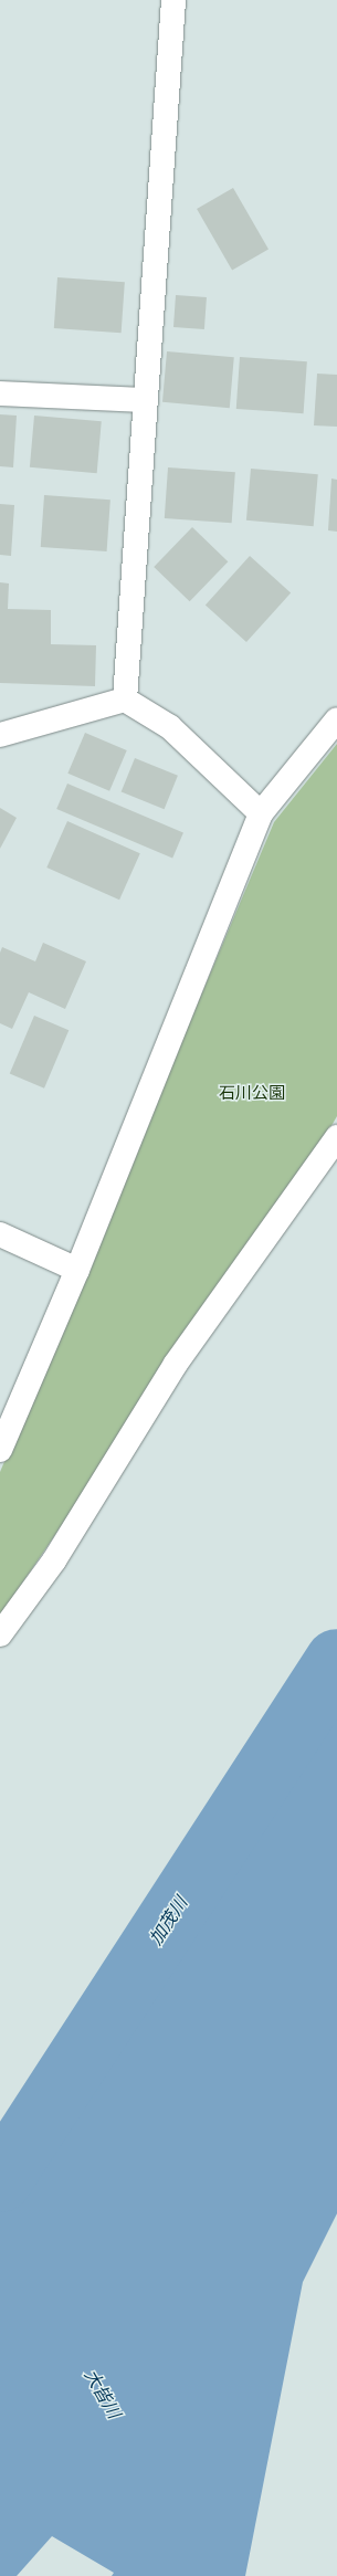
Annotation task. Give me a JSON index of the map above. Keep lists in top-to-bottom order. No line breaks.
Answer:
{"water":["加茂川","大皆川"],"parks":["石川公園"]}
